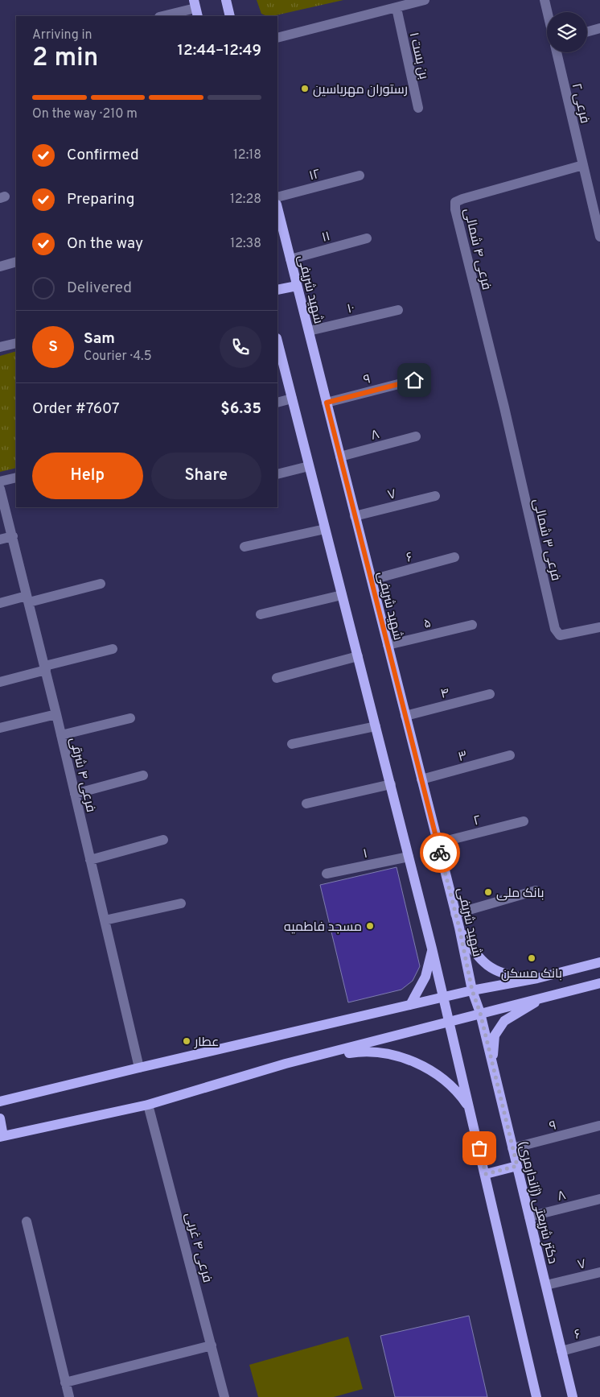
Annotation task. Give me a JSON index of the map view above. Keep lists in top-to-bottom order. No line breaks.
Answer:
{"streets":{"main road":["شهید شریفی","دکتر شریعتی (ژاندارمری)"],"street":["بن بست ۱","فرعی ۲","۱۲","۱۱","فرعی ۴ شمالی","۱۰","۹","۸","۷","فرعی ۳ شمالی","۶","۵","۴","۳","فرعی ۴ شرقی","۲","۱","فرعی ۴ غربی"]},"crossings":[["فرعی ۲","فرعی ۴ شمالی"],["۱۱","شهید شریفی"],["فرعی ۴ شمالی","فرعی ۳ شمالی"],["شهید شریفی","۱۰"],["شهید شریفی","۹"],["شهید شریفی","۸"],["شهید شریفی","۷"],["شهید شریفی","۶"],["شهید شریفی","۵"],["شهید شریفی","۴"],["شهید شریفی","۳"],["شهید شریفی","۲"],["شهید شریفی","دکتر شریعتی (ژاندارمری)"],["۹","دکتر شریعتی (ژاندارمری)"],["۸","دکتر شریعتی (ژاندارمری)"],["۷","دکتر شریعتی (ژاندارمری)"],["۶","دکتر شریعتی (ژاندارمری)"]],"places":["رستوران مهریاسین","بانک ملی","مسجد فاطمیه","بانک مسکن","عطار"],"page":{"heading":["2 min","Arriving in","12:44–12:49"],"panel":["Sam","Courier · 4.5","Order #7607","$6.35"],"bar":"On the way · 210 m","list":[["Confirmed","12:18"],["Preparing","12:28"],["On the way","12:38"],"Delivered"],"round":"S","buttons":["Help","Share"]}}
